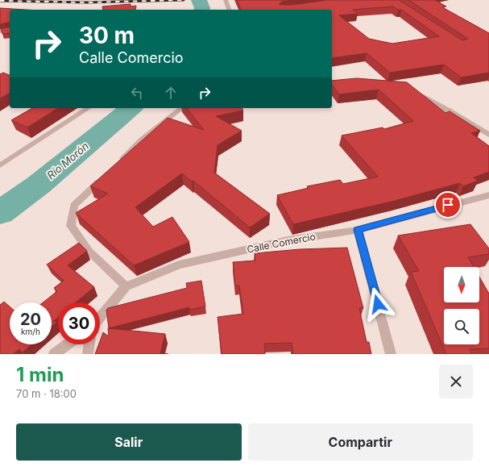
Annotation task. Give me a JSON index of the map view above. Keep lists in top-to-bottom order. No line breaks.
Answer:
{"streets":{"street":["Calle Comercio"]},"water":["Río Morón"],"north":"bottom","page":{"turn":["30 m","Calle Comercio"],"speed":"20 km/h","limit":"30","heading":["1 min","70 m · 18:00"],"buttons":["Salir","Compartir"]}}
